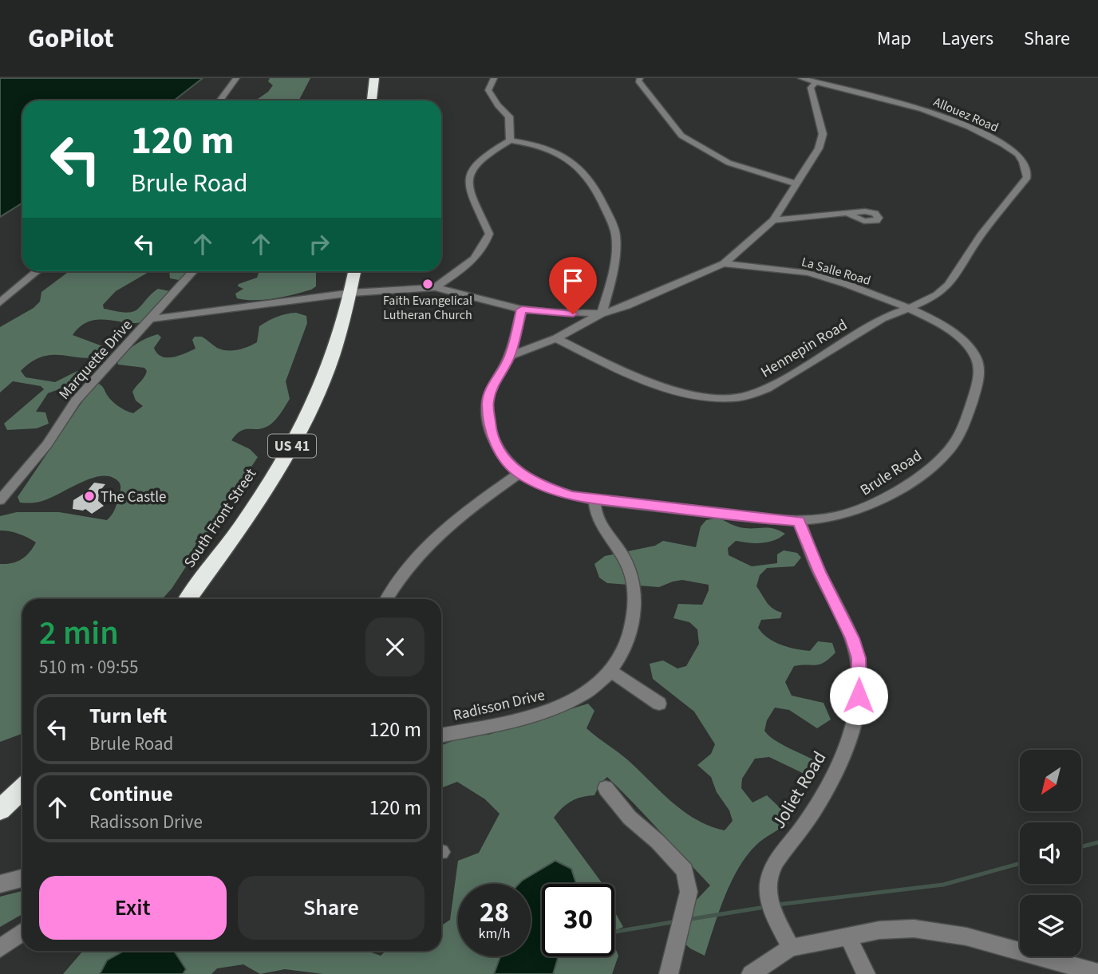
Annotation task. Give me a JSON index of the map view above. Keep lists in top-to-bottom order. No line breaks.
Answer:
{"streets":{"highway":["US 41","South Front Street"],"street":["Allouez Road","La Salle Road","Hennepin Road","Marquette Drive","Brule Road","Radisson Drive","Joliet Road"]},"crossings":[["Allouez Road","La Salle Road"],["Allouez Road","Hennepin Road"],["Allouez Road","Brule Road"],["La Salle Road","Hennepin Road"],["La Salle Road","Brule Road"],["Hennepin Road","Brule Road"],["Marquette Drive","South Front Street"],["Brule Road","Radisson Drive"],["Brule Road","Joliet Road"]],"places":["Faith Evangelical Lutheran Church","The Castle"],"north":"bottom left","page":{"header":"GoPilot","nav":["Map","Layers","Share"],"turn":["120 m","Brule Road"],"heading":["2 min","510 m · 09:55"],"list":[{"name":"Turn left","note":"Brule Road","value":"120 m"},{"name":"Continue","note":"Radisson Drive","value":"120 m"}],"buttons":["Exit","Share"],"speed":"28 km/h","limit":"30"}}
